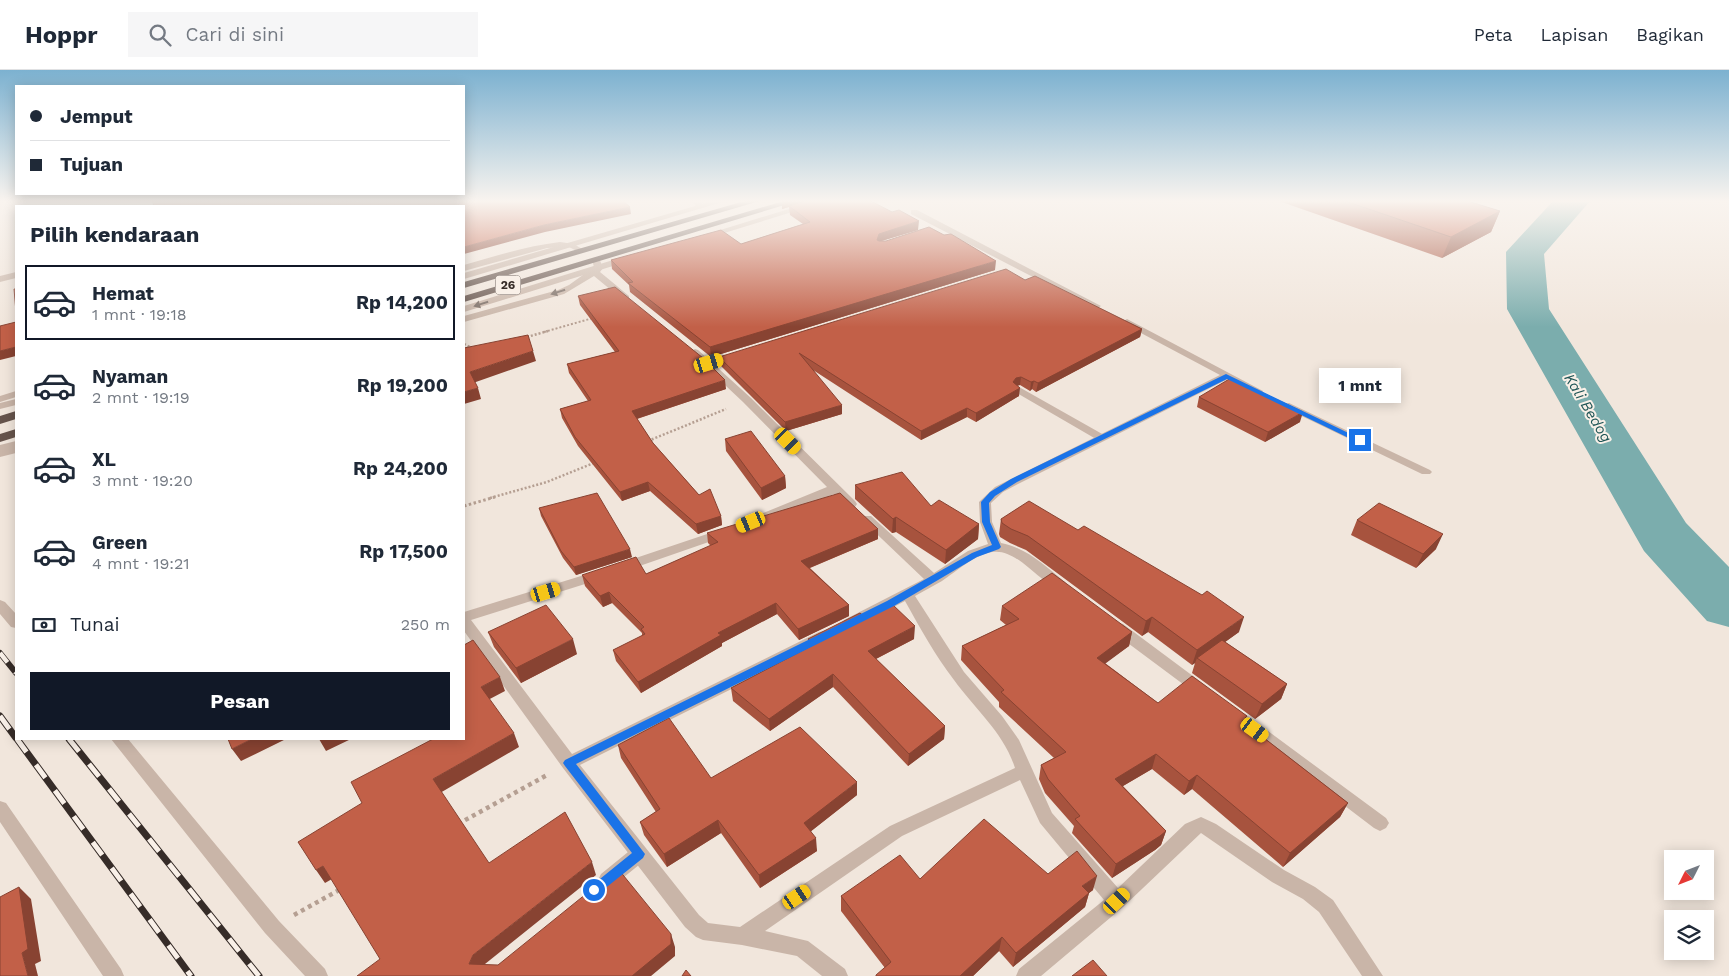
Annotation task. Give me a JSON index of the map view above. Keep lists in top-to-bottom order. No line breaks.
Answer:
{"streets":{"highway":["26"]},"water":["Kali Bedog"],"north":"bottom left","page":{"header":"Hoppr","search":"Cari di sini","nav":["Peta","Lapisan","Bagikan"],"banner":["Jemput","Tujuan"],"heading":"Pilih kendaraan","list":[{"name":"Hemat","note":"1 mnt · 19:18","value":"Rp 14,200"},{"name":"Nyaman","note":"2 mnt · 19:19","value":"Rp 19,200"},{"name":"XL","note":"3 mnt · 19:20","value":"Rp 24,200"},{"name":"Green","note":"4 mnt · 19:21","value":"Rp 17,500"}],"bubble":"1 mnt","pay":["Tunai","250 m"],"buttons":"Pesan"}}
